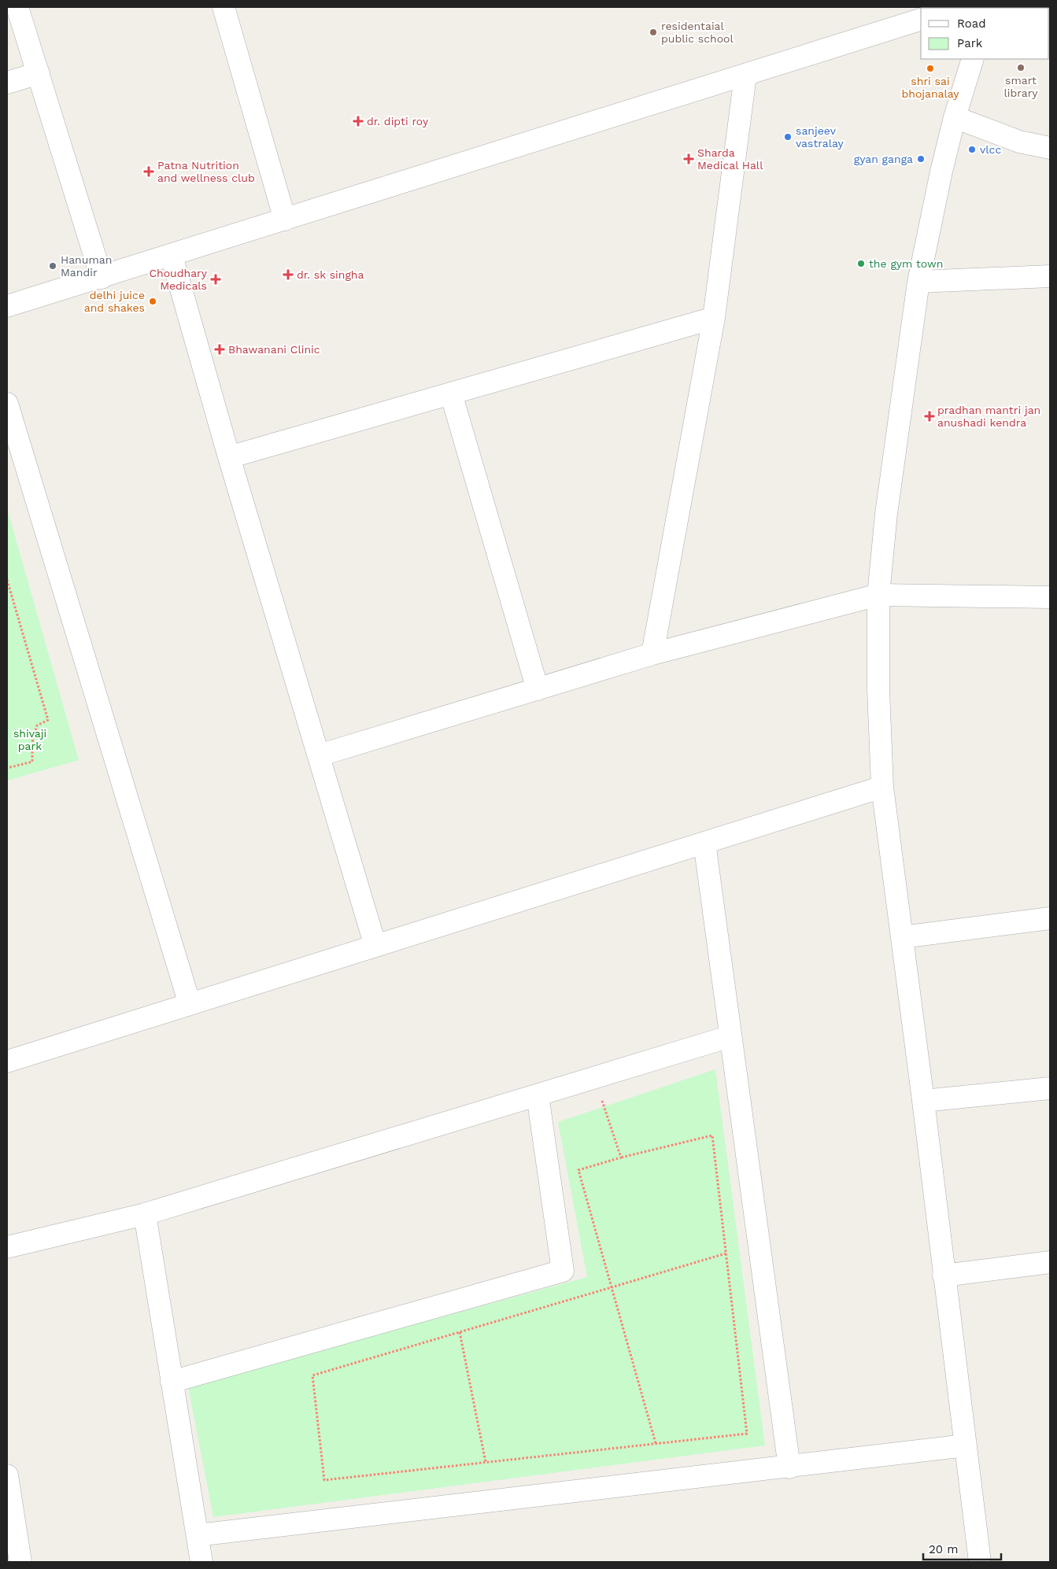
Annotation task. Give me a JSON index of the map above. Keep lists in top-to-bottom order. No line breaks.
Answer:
{"parks":["shivaji park"],"places":{"other":["residentaial public school","smart library","shri sai bhojanalay","sanjeev vastralay","vlcc","gyan ganga","the gym town","Hanuman Mandir","delhi juice and shakes"],"health":["dr. dipti roy","Sharda Medical Hall","Patna Nutrition and wellness club","dr. sk singha","Choudhary Medicals","Bhawanani Clinic","pradhan mantri jan anushadi kendra"]},"legend":["Road","Park"],"scale_bar":"20 m"}
